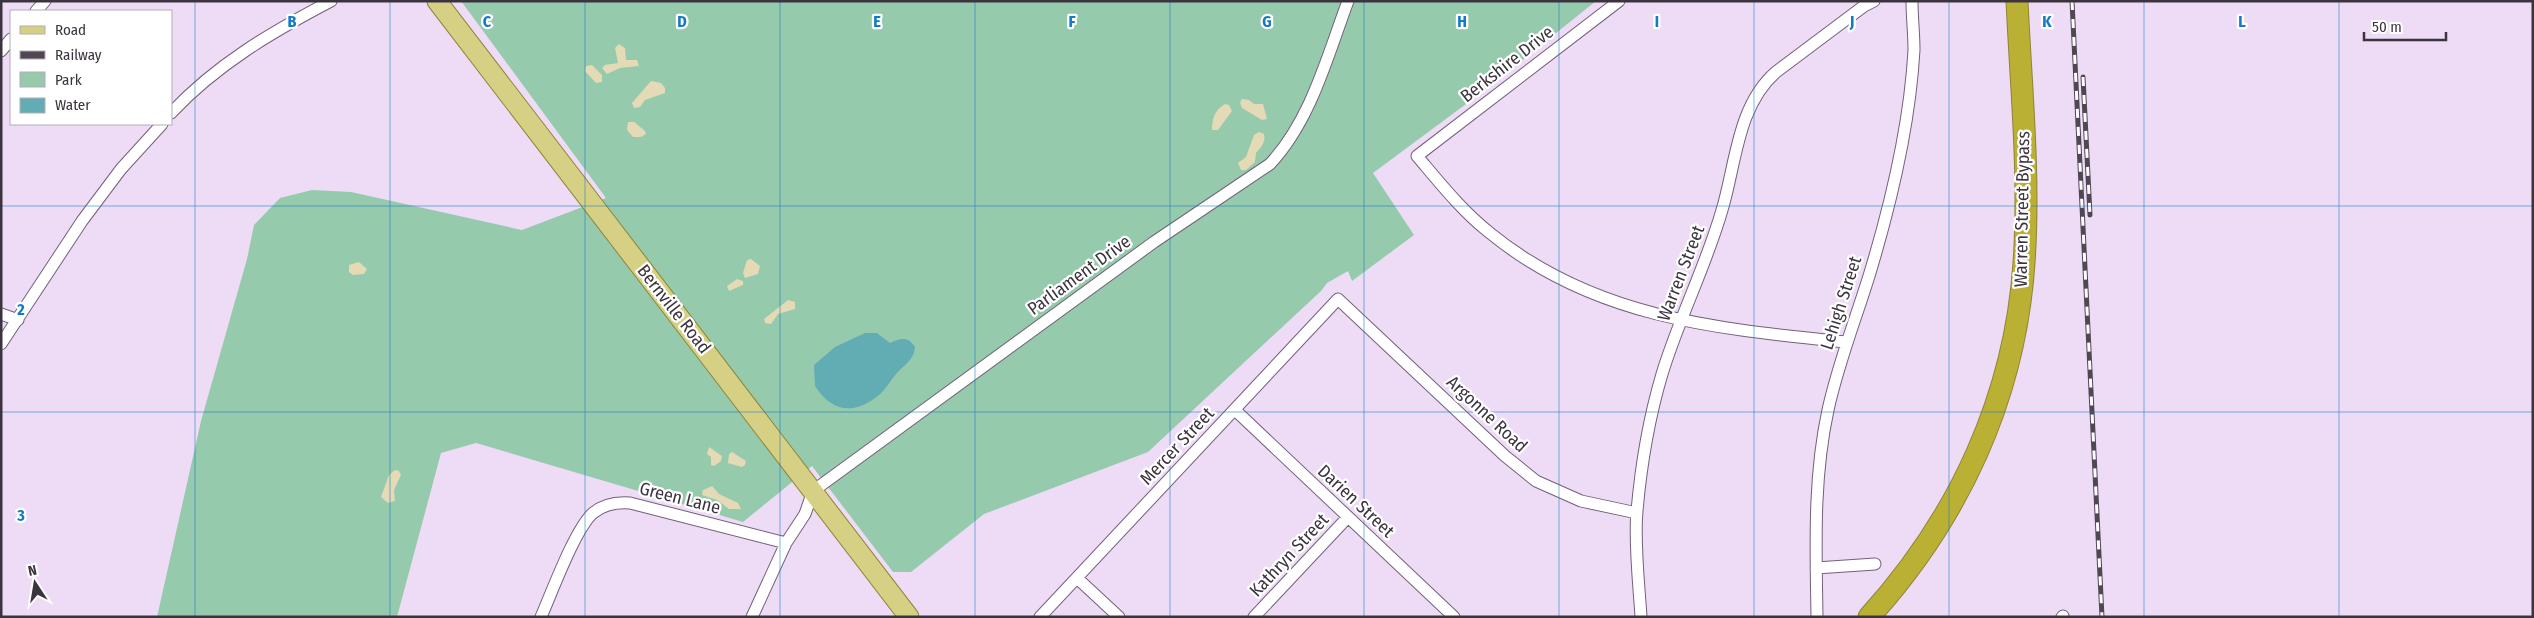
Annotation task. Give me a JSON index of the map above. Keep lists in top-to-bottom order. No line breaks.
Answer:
{"streets":{"highway":["Warren Street Bypass"],"main road":["Bernville Road"],"street":["Berkshire Drive","Warren Street","Parliament Drive","Lehigh Street","Argonne Road","Mercer Street","Green Lane","Darien Street","Kathryn Street"]},"crossings":[["Berkshire Drive","Warren Street"],["Warren Street","Argonne Road"],["Parliament Drive","Bernville Road"],["Argonne Road","Mercer Street"],["Mercer Street","Darien Street"],["Darien Street","Kathryn Street"]],"legend":["Road","Railway","Park","Water"],"scale_bar":"50 m","north":"top","grid":{"columns":["B","C","D","E","F","G","H","I","J","K","L"],"rows":["2","3"]}}
